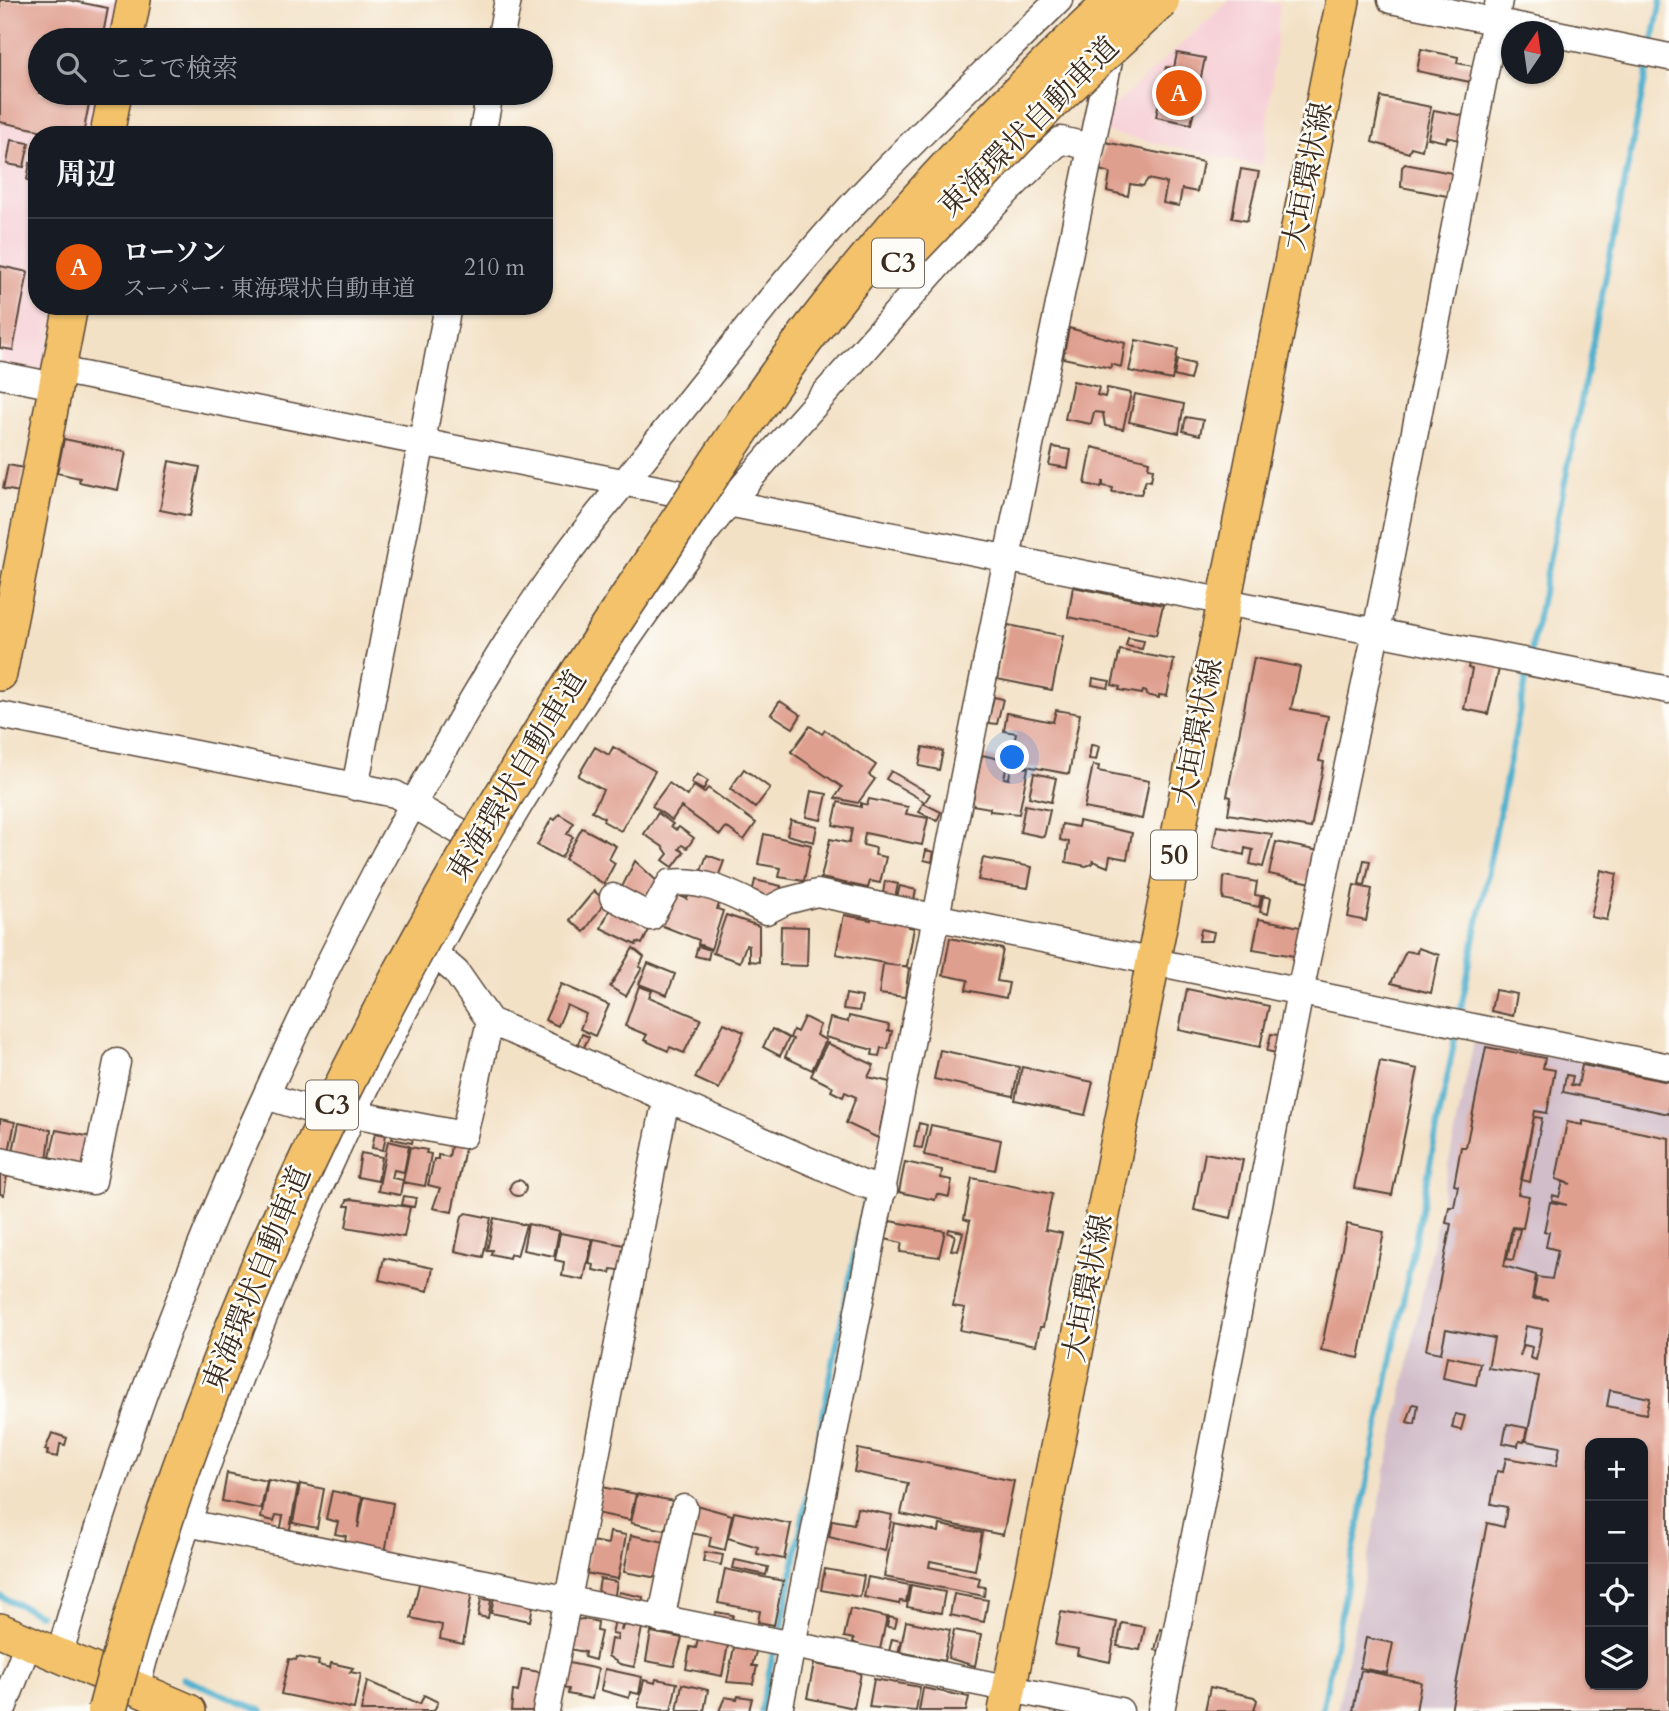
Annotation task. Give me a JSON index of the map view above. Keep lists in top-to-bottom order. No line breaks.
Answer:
{"streets":{"highway":["東海環状自動車道","C3"],"main road":["大垣環状線","50"]},"north":"top","page":{"search":"ここで検索","pins":"A","heading":"周辺","list":[{"mark":"A","name":"ローソン","note":"スーパー · 東海環状自動車道","value":"210 m"}],"map_buttons":["+","−"]}}
